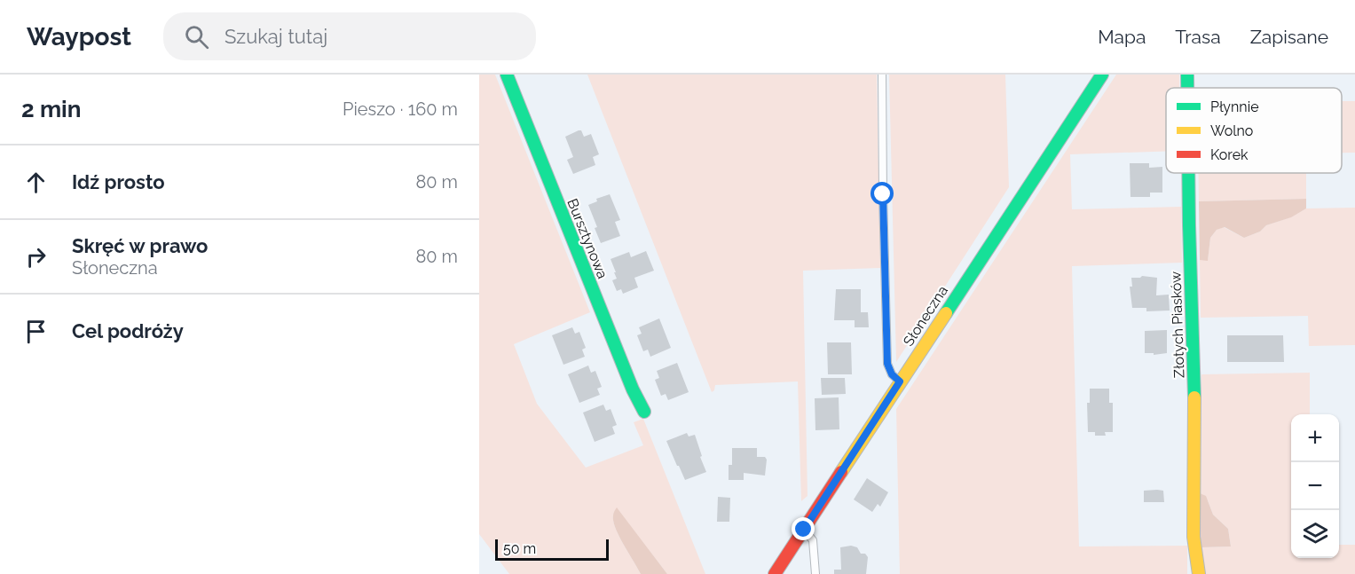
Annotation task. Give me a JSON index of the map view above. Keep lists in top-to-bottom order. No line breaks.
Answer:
{"streets":{"street":["Bursztynowa","Słoneczna","Złotych Piasków"]},"legend":["Płynnie","Wolno","Korek"],"scale_bar":"50 m","page":{"header":"Waypost","search":"Szukaj tutaj","nav":["Mapa","Trasa","Zapisane"],"heading":["2 min","Pieszo · 160 m"],"list":[["Idź prosto","80 m"],["Skręć w prawo","Słoneczna","80 m"],"Cel podróży"],"map_buttons":["+","−"],"scale":"50 m"}}
